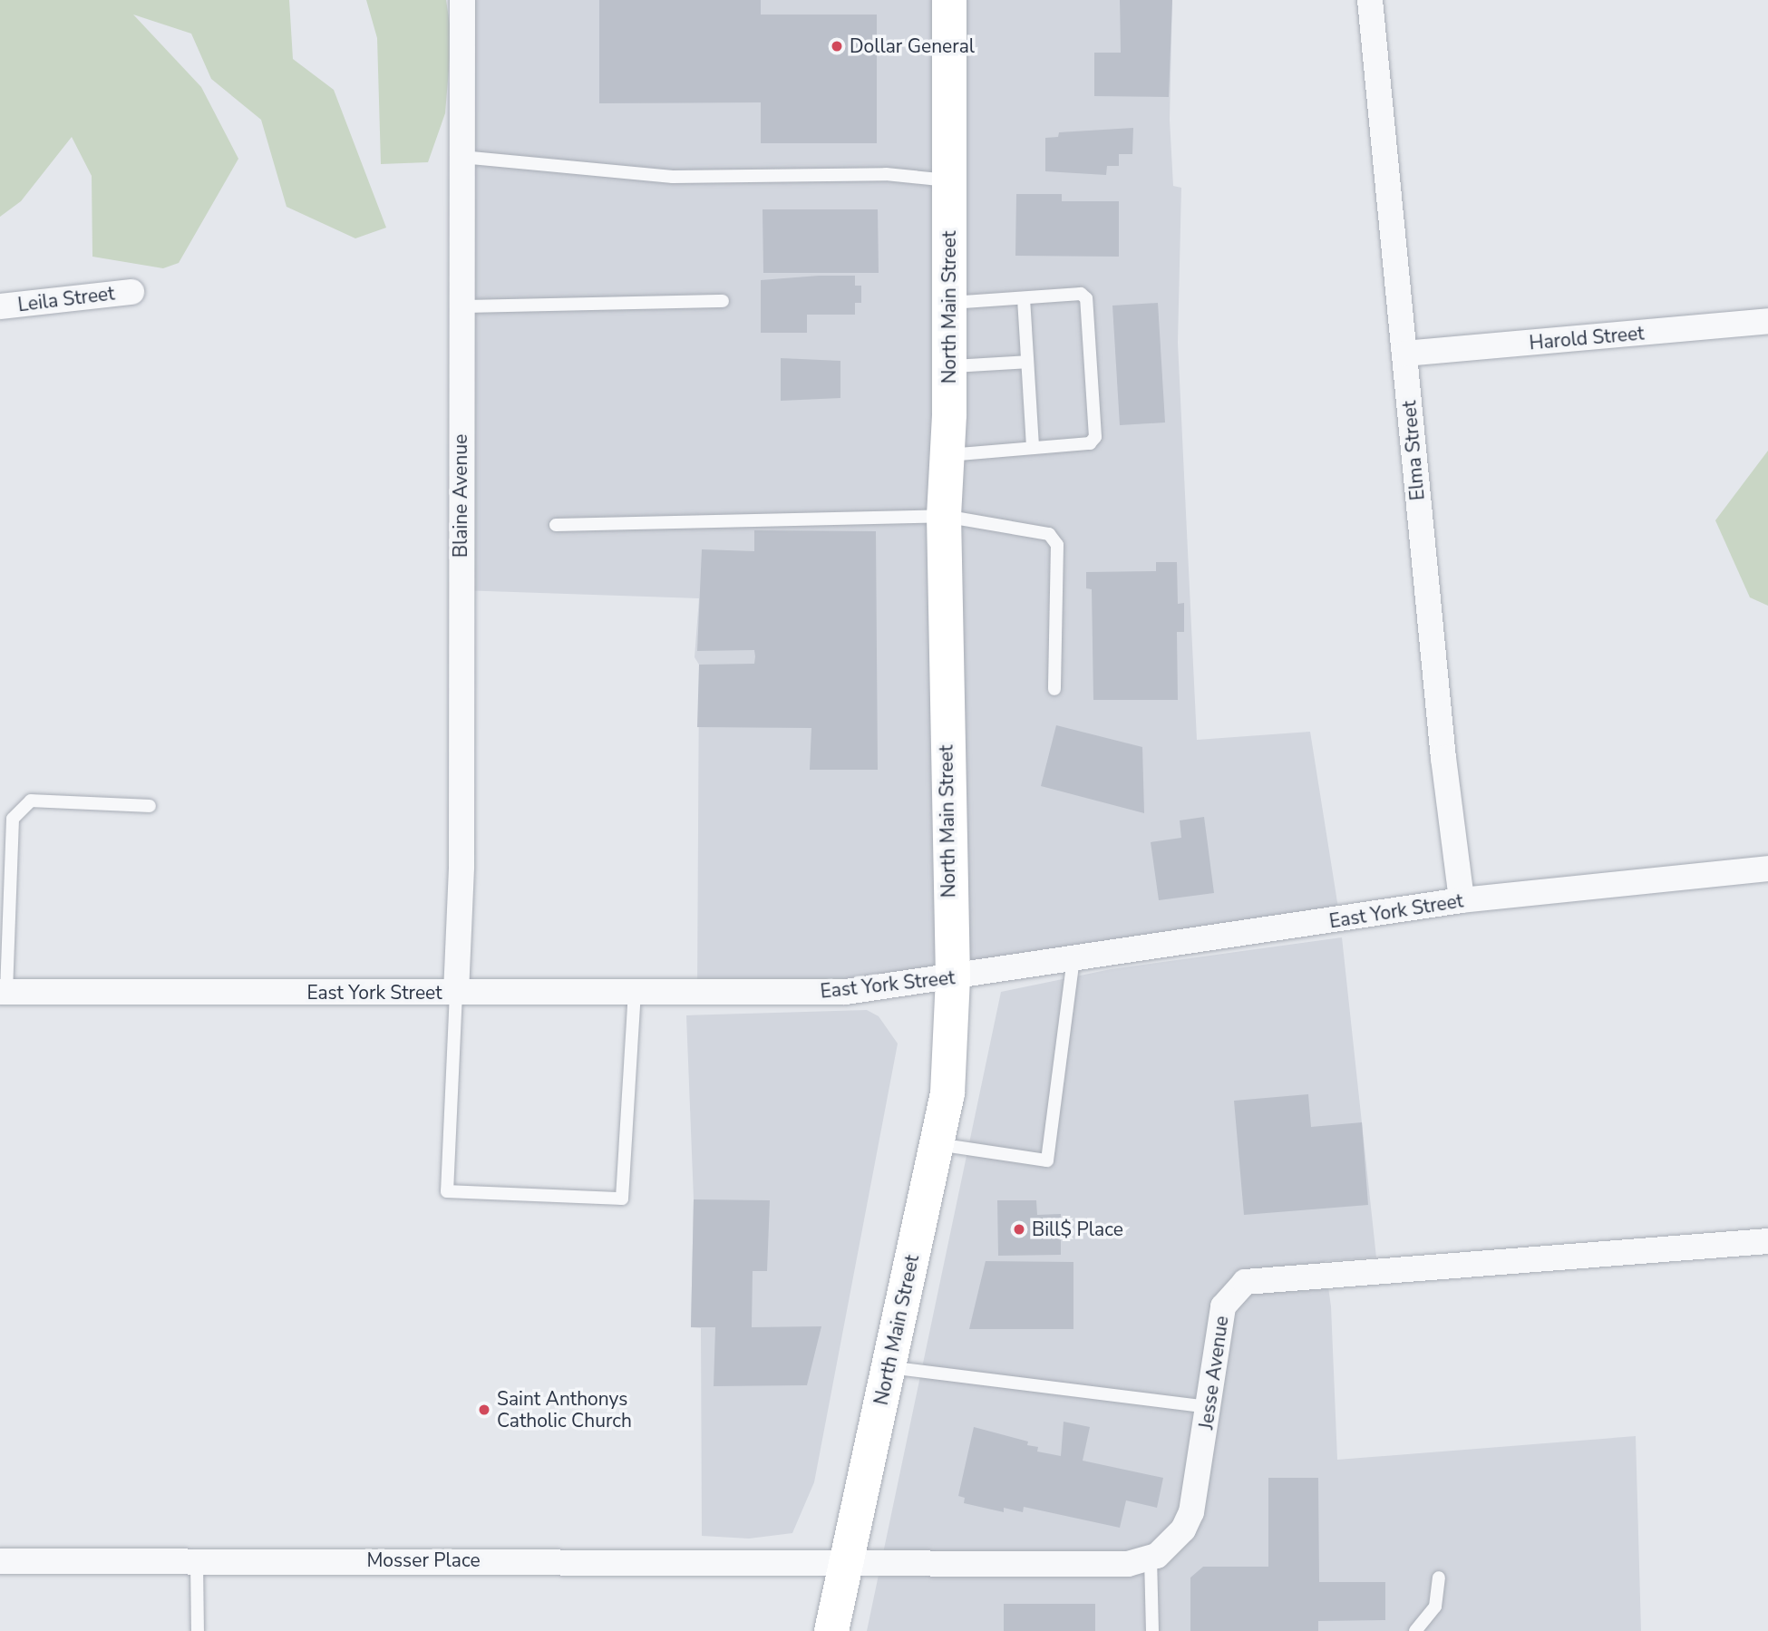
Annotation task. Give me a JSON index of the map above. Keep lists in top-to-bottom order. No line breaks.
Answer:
{"streets":{"main road":["North Main Street"],"street":["Leila Street","Harold Street","Elma Street","Blaine Avenue","East York Street","Jesse Avenue","Mosser Place"]},"crossings":[["North Main Street","East York Street"],["North Main Street","Jesse Avenue"],["North Main Street","Mosser Place"],["Harold Street","Elma Street"],["Elma Street","East York Street"],["Blaine Avenue","East York Street"],["Jesse Avenue","Mosser Place"]],"places":["Dollar General","Bill$ Place","Saint Anthonys Catholic Church"]}
